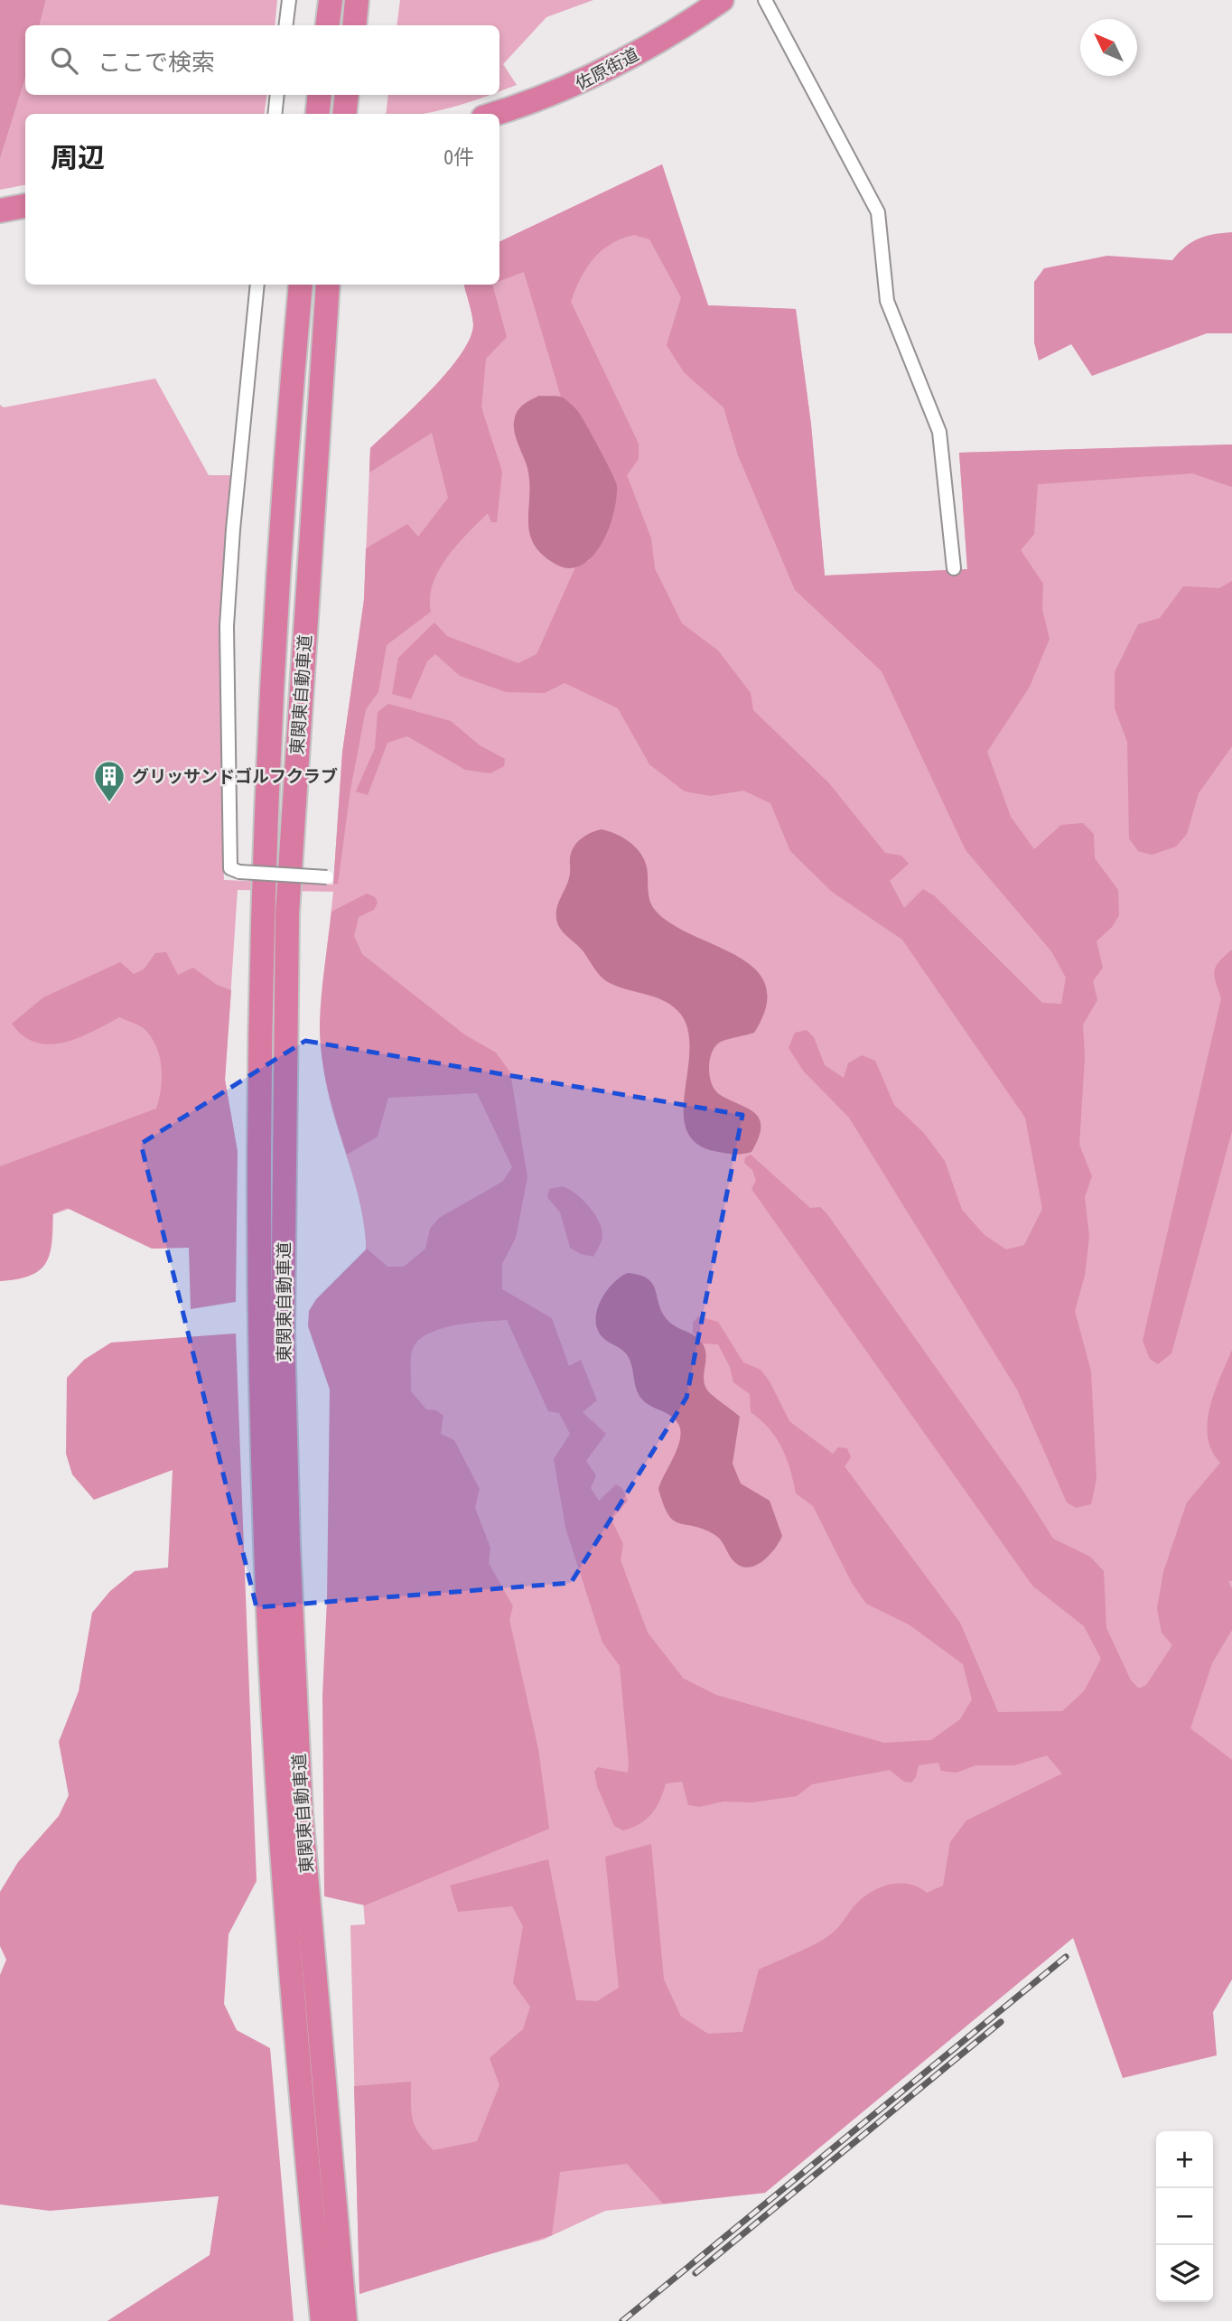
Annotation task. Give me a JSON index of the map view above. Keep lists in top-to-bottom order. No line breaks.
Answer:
{"streets":{"highway":["佐原街道","東関東自動車道"]},"places":{"building":["グリッサンドゴルフクラブ"]},"north":"top left","page":{"search":"ここで検索","heading":["周辺","0件"],"map_buttons":["+","−"]}}
